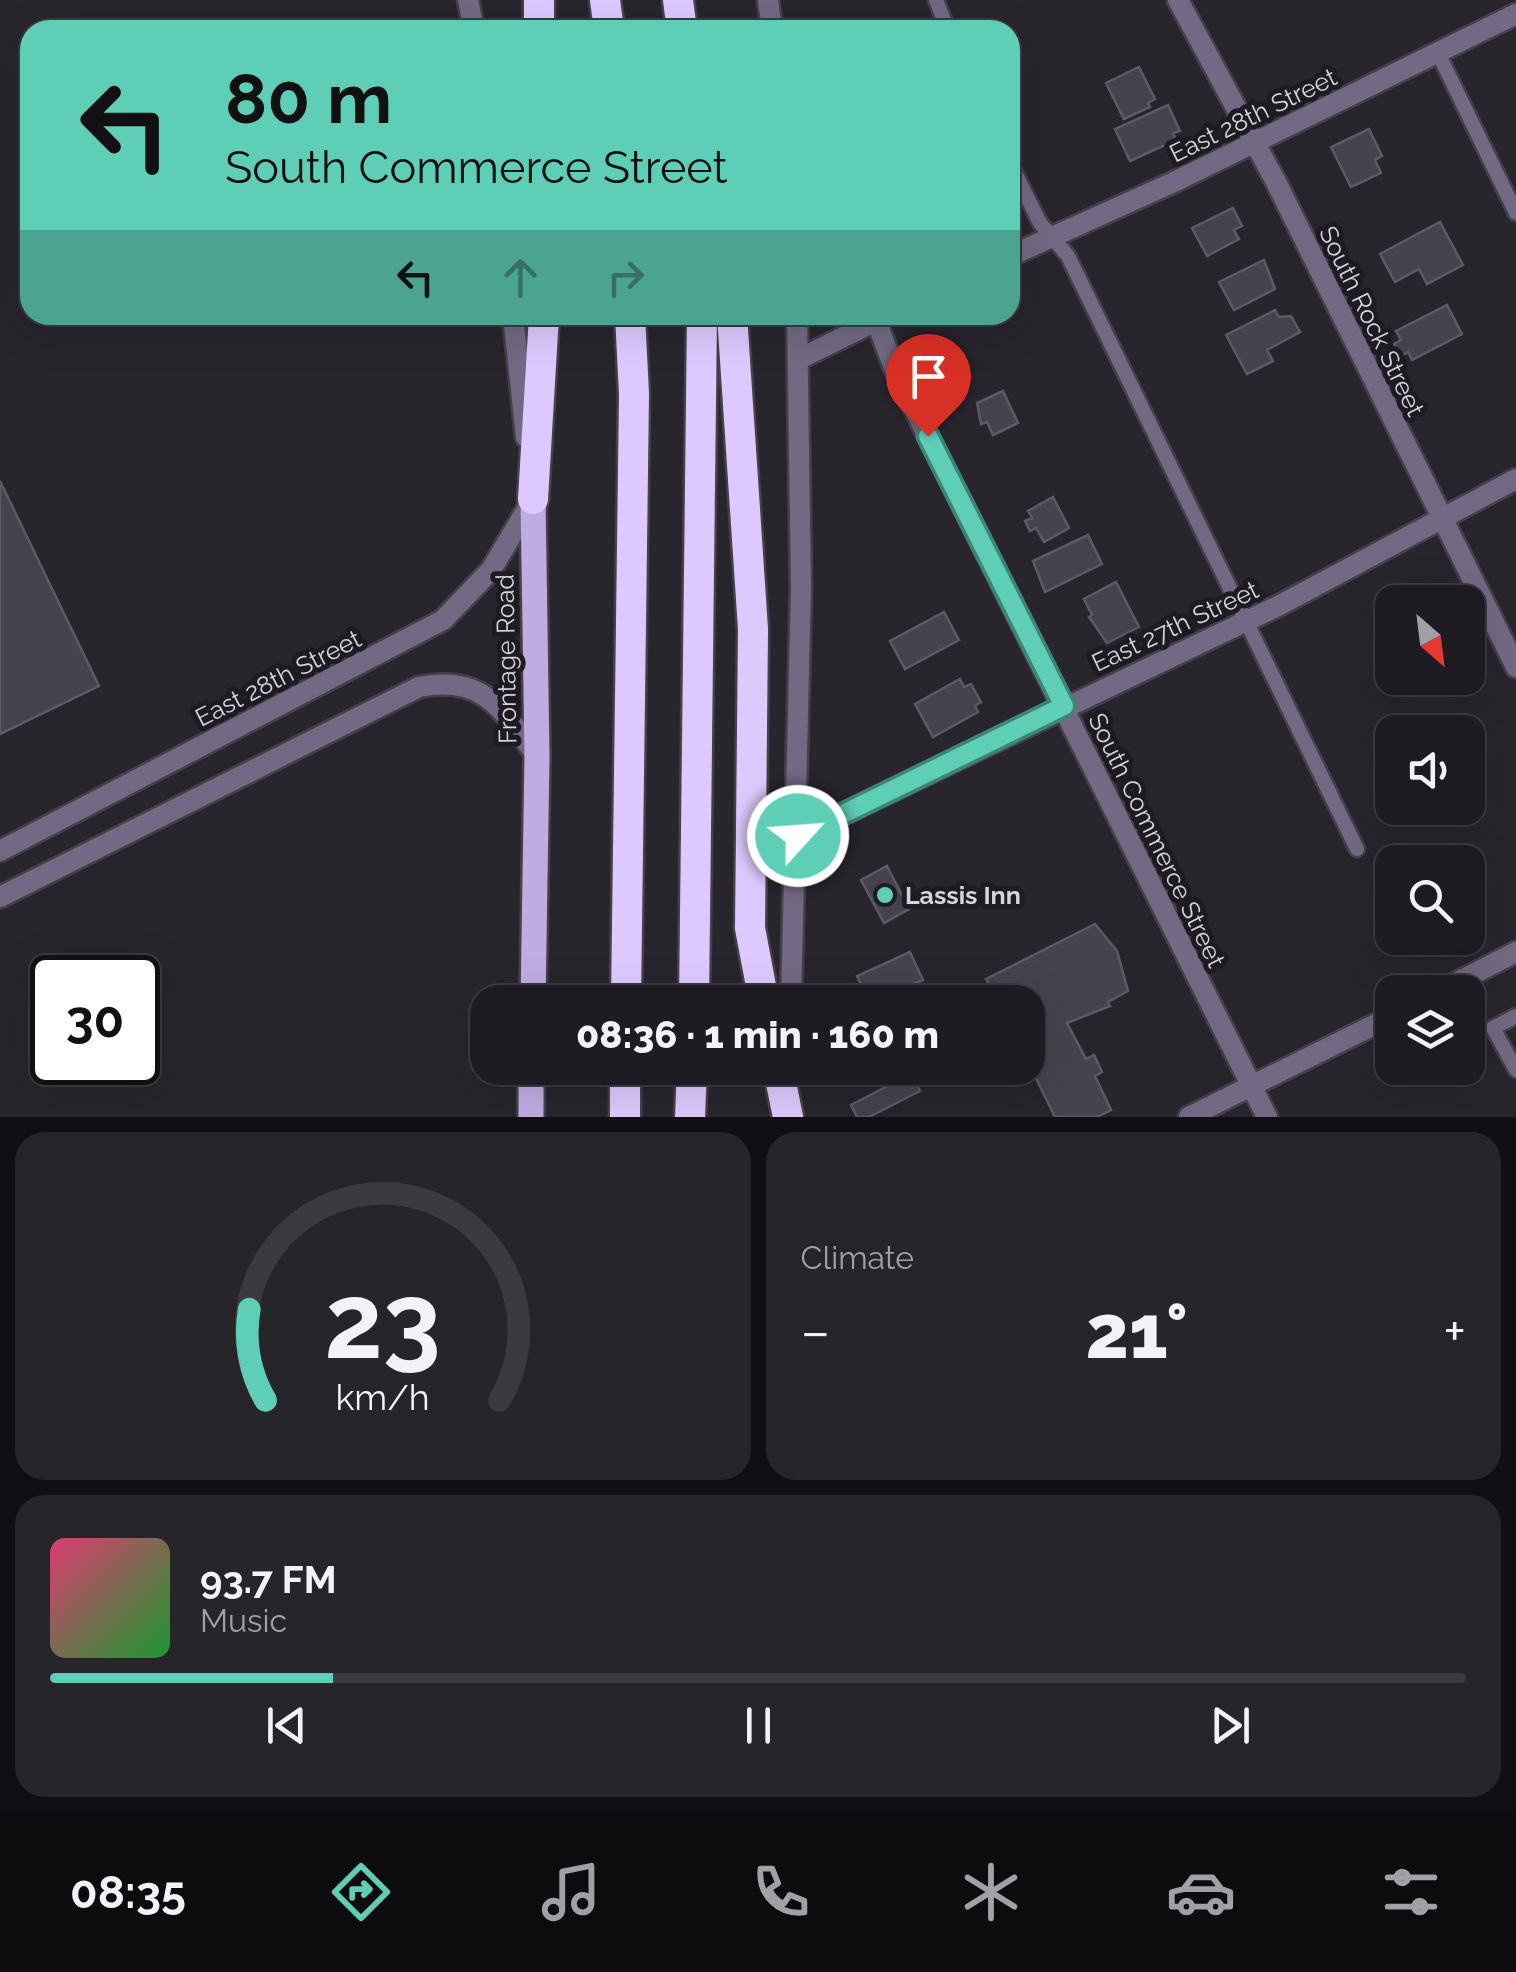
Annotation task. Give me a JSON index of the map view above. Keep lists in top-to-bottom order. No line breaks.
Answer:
{"streets":{"main road":["Frontage Road"],"street":["East 28th Street","South Rock Street","East 27th Street","South Commerce Street"]},"crossings":[["East 28th Street","South Rock Street"],["East 28th Street","Frontage Road"],["South Rock Street","East 27th Street"],["East 27th Street","South Commerce Street"]],"places":["Lassis Inn"],"north":"bottom right","page":{"turn":["80 m","South Commerce Street"],"limit":"30","trip":"08:36 · 1 min · 160 m","tile":"Climate","heat":["−","21°","+"],"song":["93.7 FM","Music"],"tabs":"08:35","gauge":["23","km/h"]}}
